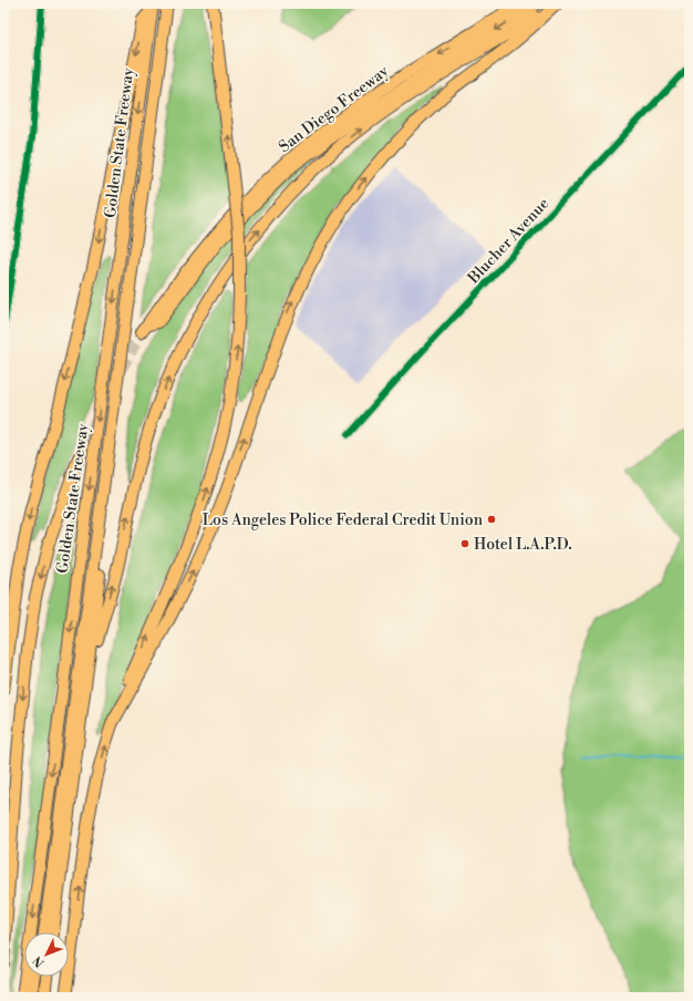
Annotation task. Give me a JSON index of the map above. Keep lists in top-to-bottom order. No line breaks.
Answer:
{"streets":{"highway":["San Diego Freeway","Golden State Freeway"],"street":["Blucher Avenue"]},"places":["Los Angeles Police Federal Credit Union","Hotel L.A.P.D."],"north":"bottom left"}
